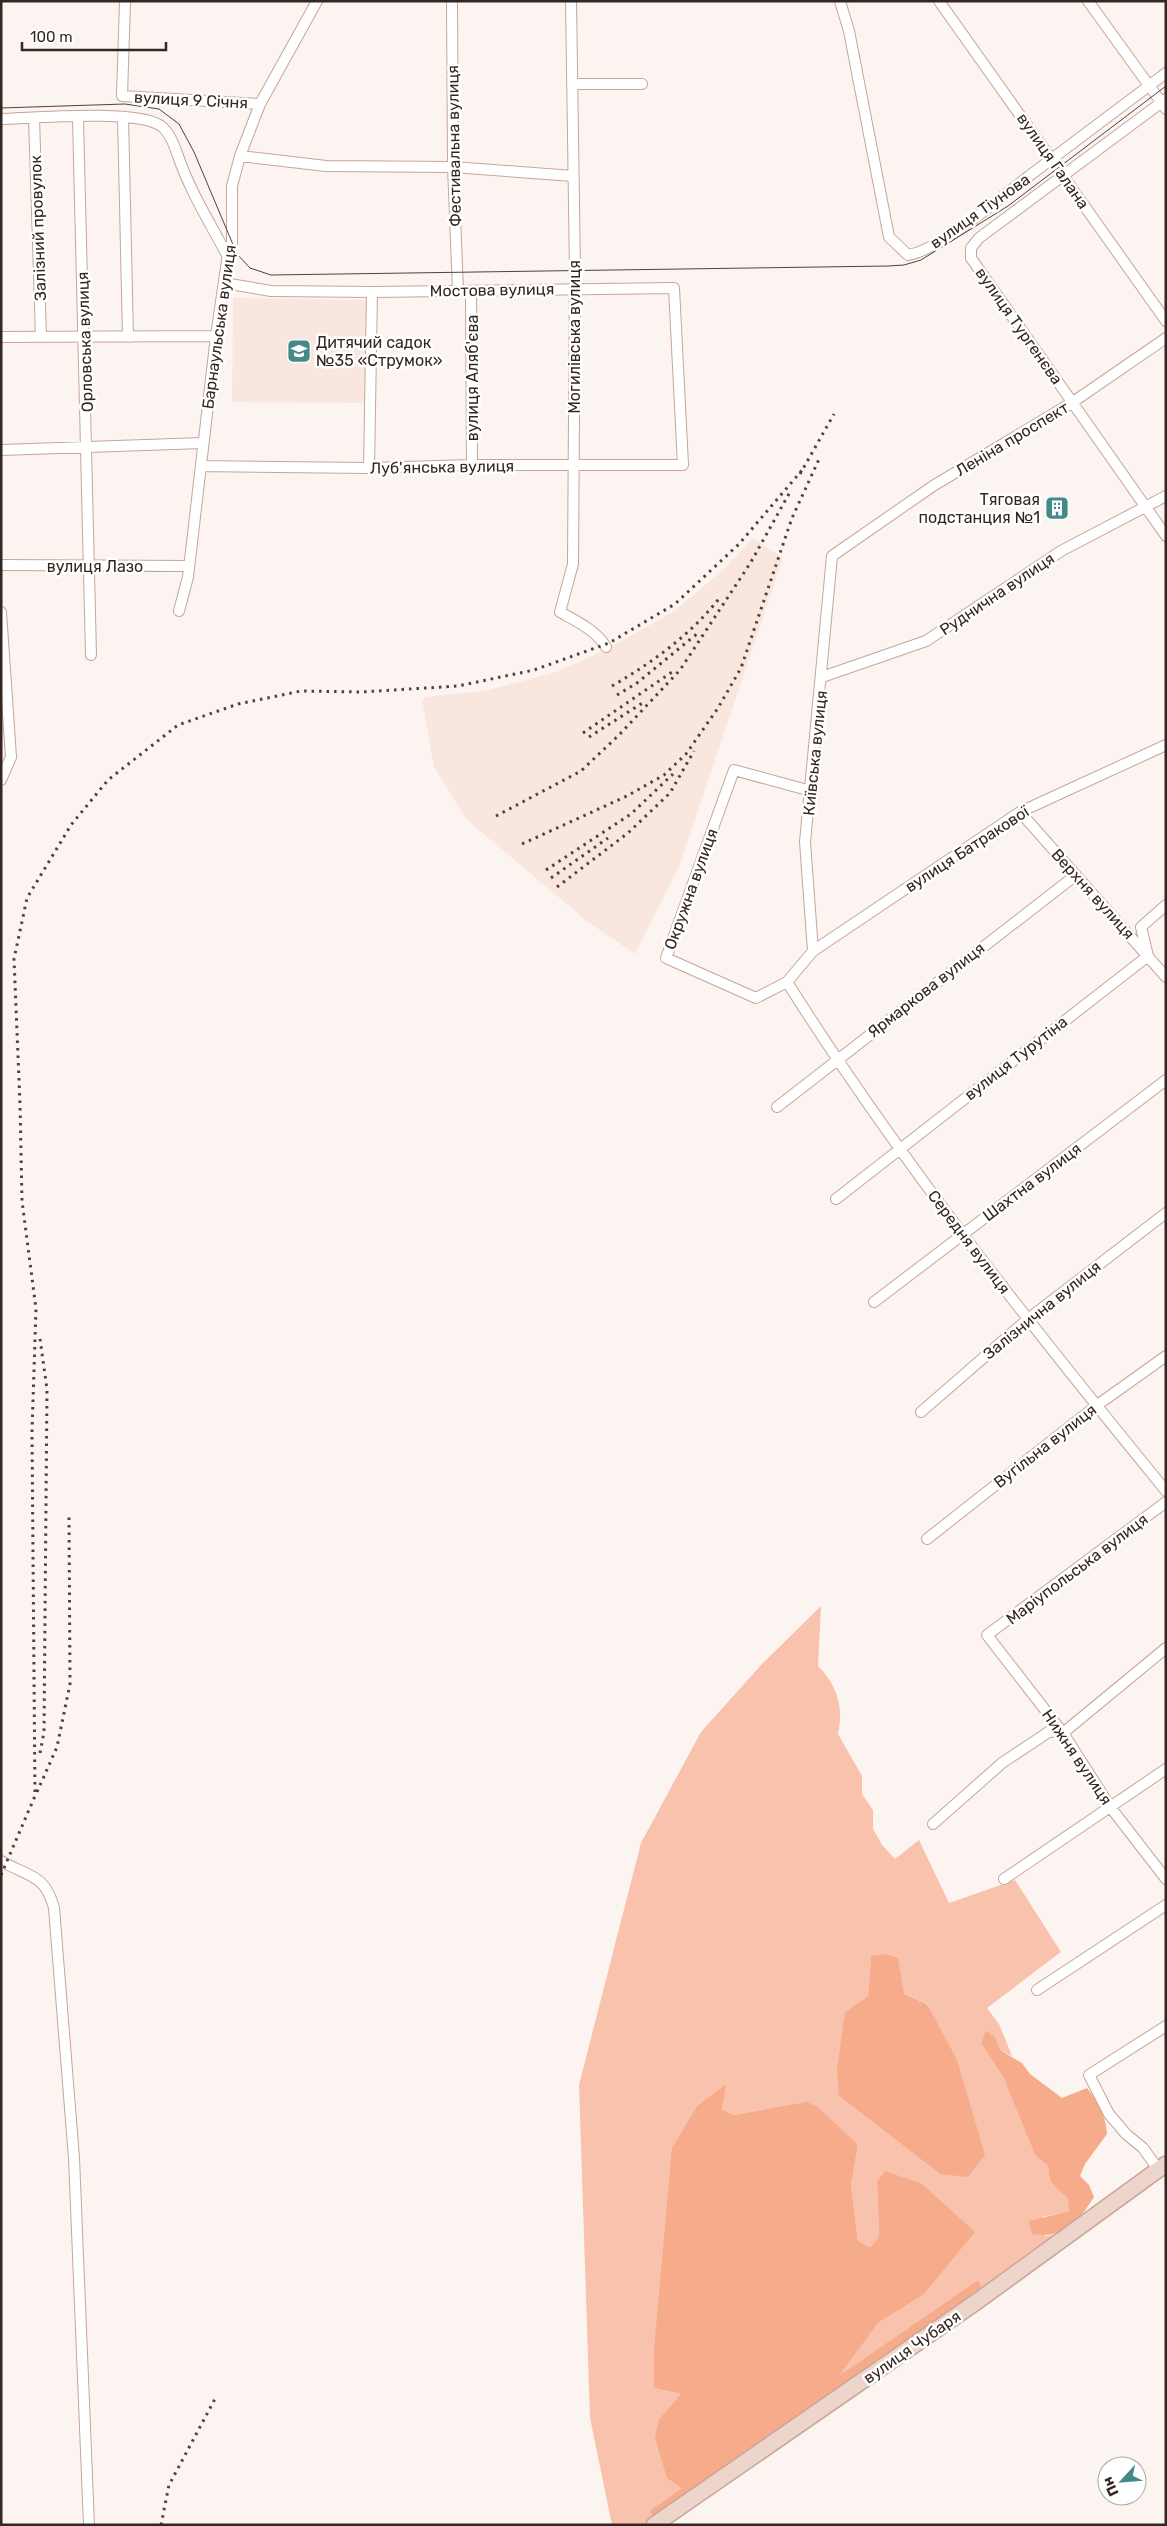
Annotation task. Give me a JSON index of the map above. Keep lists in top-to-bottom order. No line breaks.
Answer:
{"streets":{"street":["вулиця 9 Січня","Фестивальна вулиця","вулиця Галана","вулиця Тіунова","Залізний провулок","Мостова вулиця","вулиця Тургенєва","Барнаульська вулиця","Могилівська вулиця","Орловська вулиця","вулиця Аляб'єва","Леніна проспект","Луб'янська вулиця","вулиця Лазо","Руднична вулиця","Київська вулиця","вулиця Батракової","Окружна вулиця","Верхня вулиця","Ярмаркова вулиця","вулиця Турутіна","Шахтна вулиця","Середня вулиця","Залізнична вулиця","Вугільна вулиця","Маріупольська вулиця","Нижня вулиця","вулиця Чубаря"]},"crossings":[["вулиця 9 Січня","Барнаульська вулиця"],["Фестивальна вулиця","Мостова вулиця"],["вулиця Галана","вулиця Тіунова"],["вулиця Тіунова","вулиця Тургенєва"],["Мостова вулиця","Барнаульська вулиця"],["Мостова вулиця","Могилівська вулиця"],["Мостова вулиця","вулиця Аляб'єва"],["Мостова вулиця","Луб'янська вулиця"],["вулиця Тургенєва","Леніна проспект"],["вулиця Тургенєва","Руднична вулиця"],["Барнаульська вулиця","Луб'янська вулиця"],["Барнаульська вулиця","вулиця Лазо"],["Могилівська вулиця","Луб'янська вулиця"],["Орловська вулиця","вулиця Лазо"],["вулиця Аляб'єва","Луб'янська вулиця"],["Леніна проспект","Київська вулиця"],["Руднична вулиця","Київська вулиця"],["Київська вулиця","вулиця Батракової"],["Київська вулиця","Окружна вулиця"],["вулиця Батракової","Окружна вулиця"],["вулиця Батракової","Верхня вулиця"],["вулиця Батракової","Середня вулиця"],["Окружна вулиця","Середня вулиця"],["Верхня вулиця","Ярмаркова вулиця"],["Верхня вулиця","вулиця Турутіна"],["Ярмаркова вулиця","Середня вулиця"],["вулиця Турутіна","Середня вулиця"],["Шахтна вулиця","Середня вулиця"],["Середня вулиця","Залізнична вулиця"],["Середня вулиця","Вугільна вулиця"],["Маріупольська вулиця","Нижня вулиця"]],"places":{"school or university":["Дитячий садок №35 «Струмок»"],"building":["Тяговая подстанция №1"]},"scale_bar":"100 m","north":"bottom left"}
